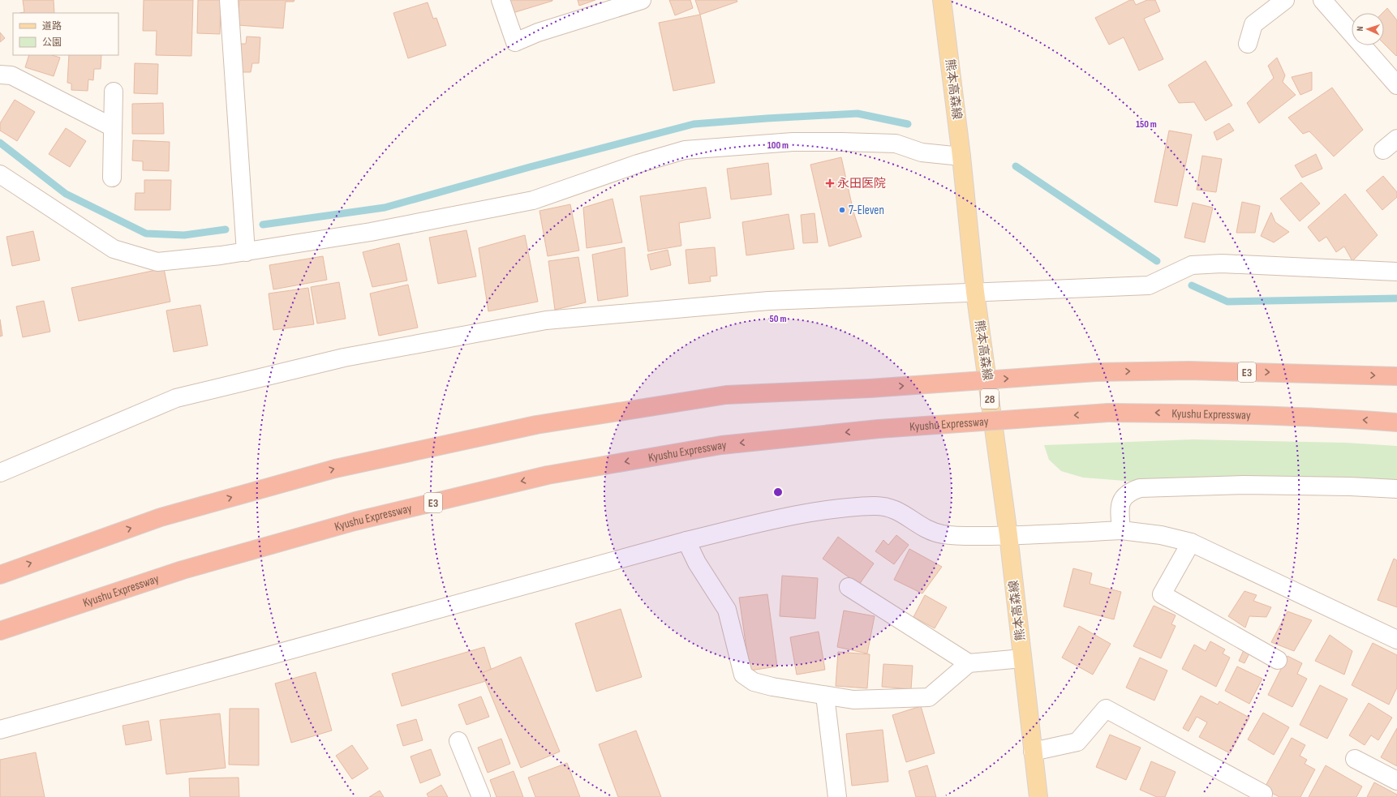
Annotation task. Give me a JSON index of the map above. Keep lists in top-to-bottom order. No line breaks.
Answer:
{"streets":{"highway":["E3","Kyushu Expressway"],"main road":["熊本高森線","28"]},"places":{"health":["永田医院"],"other":["7-Eleven"]},"legend":["道路","公園"],"north":"left","rings":["150 m","100 m","50 m"]}
